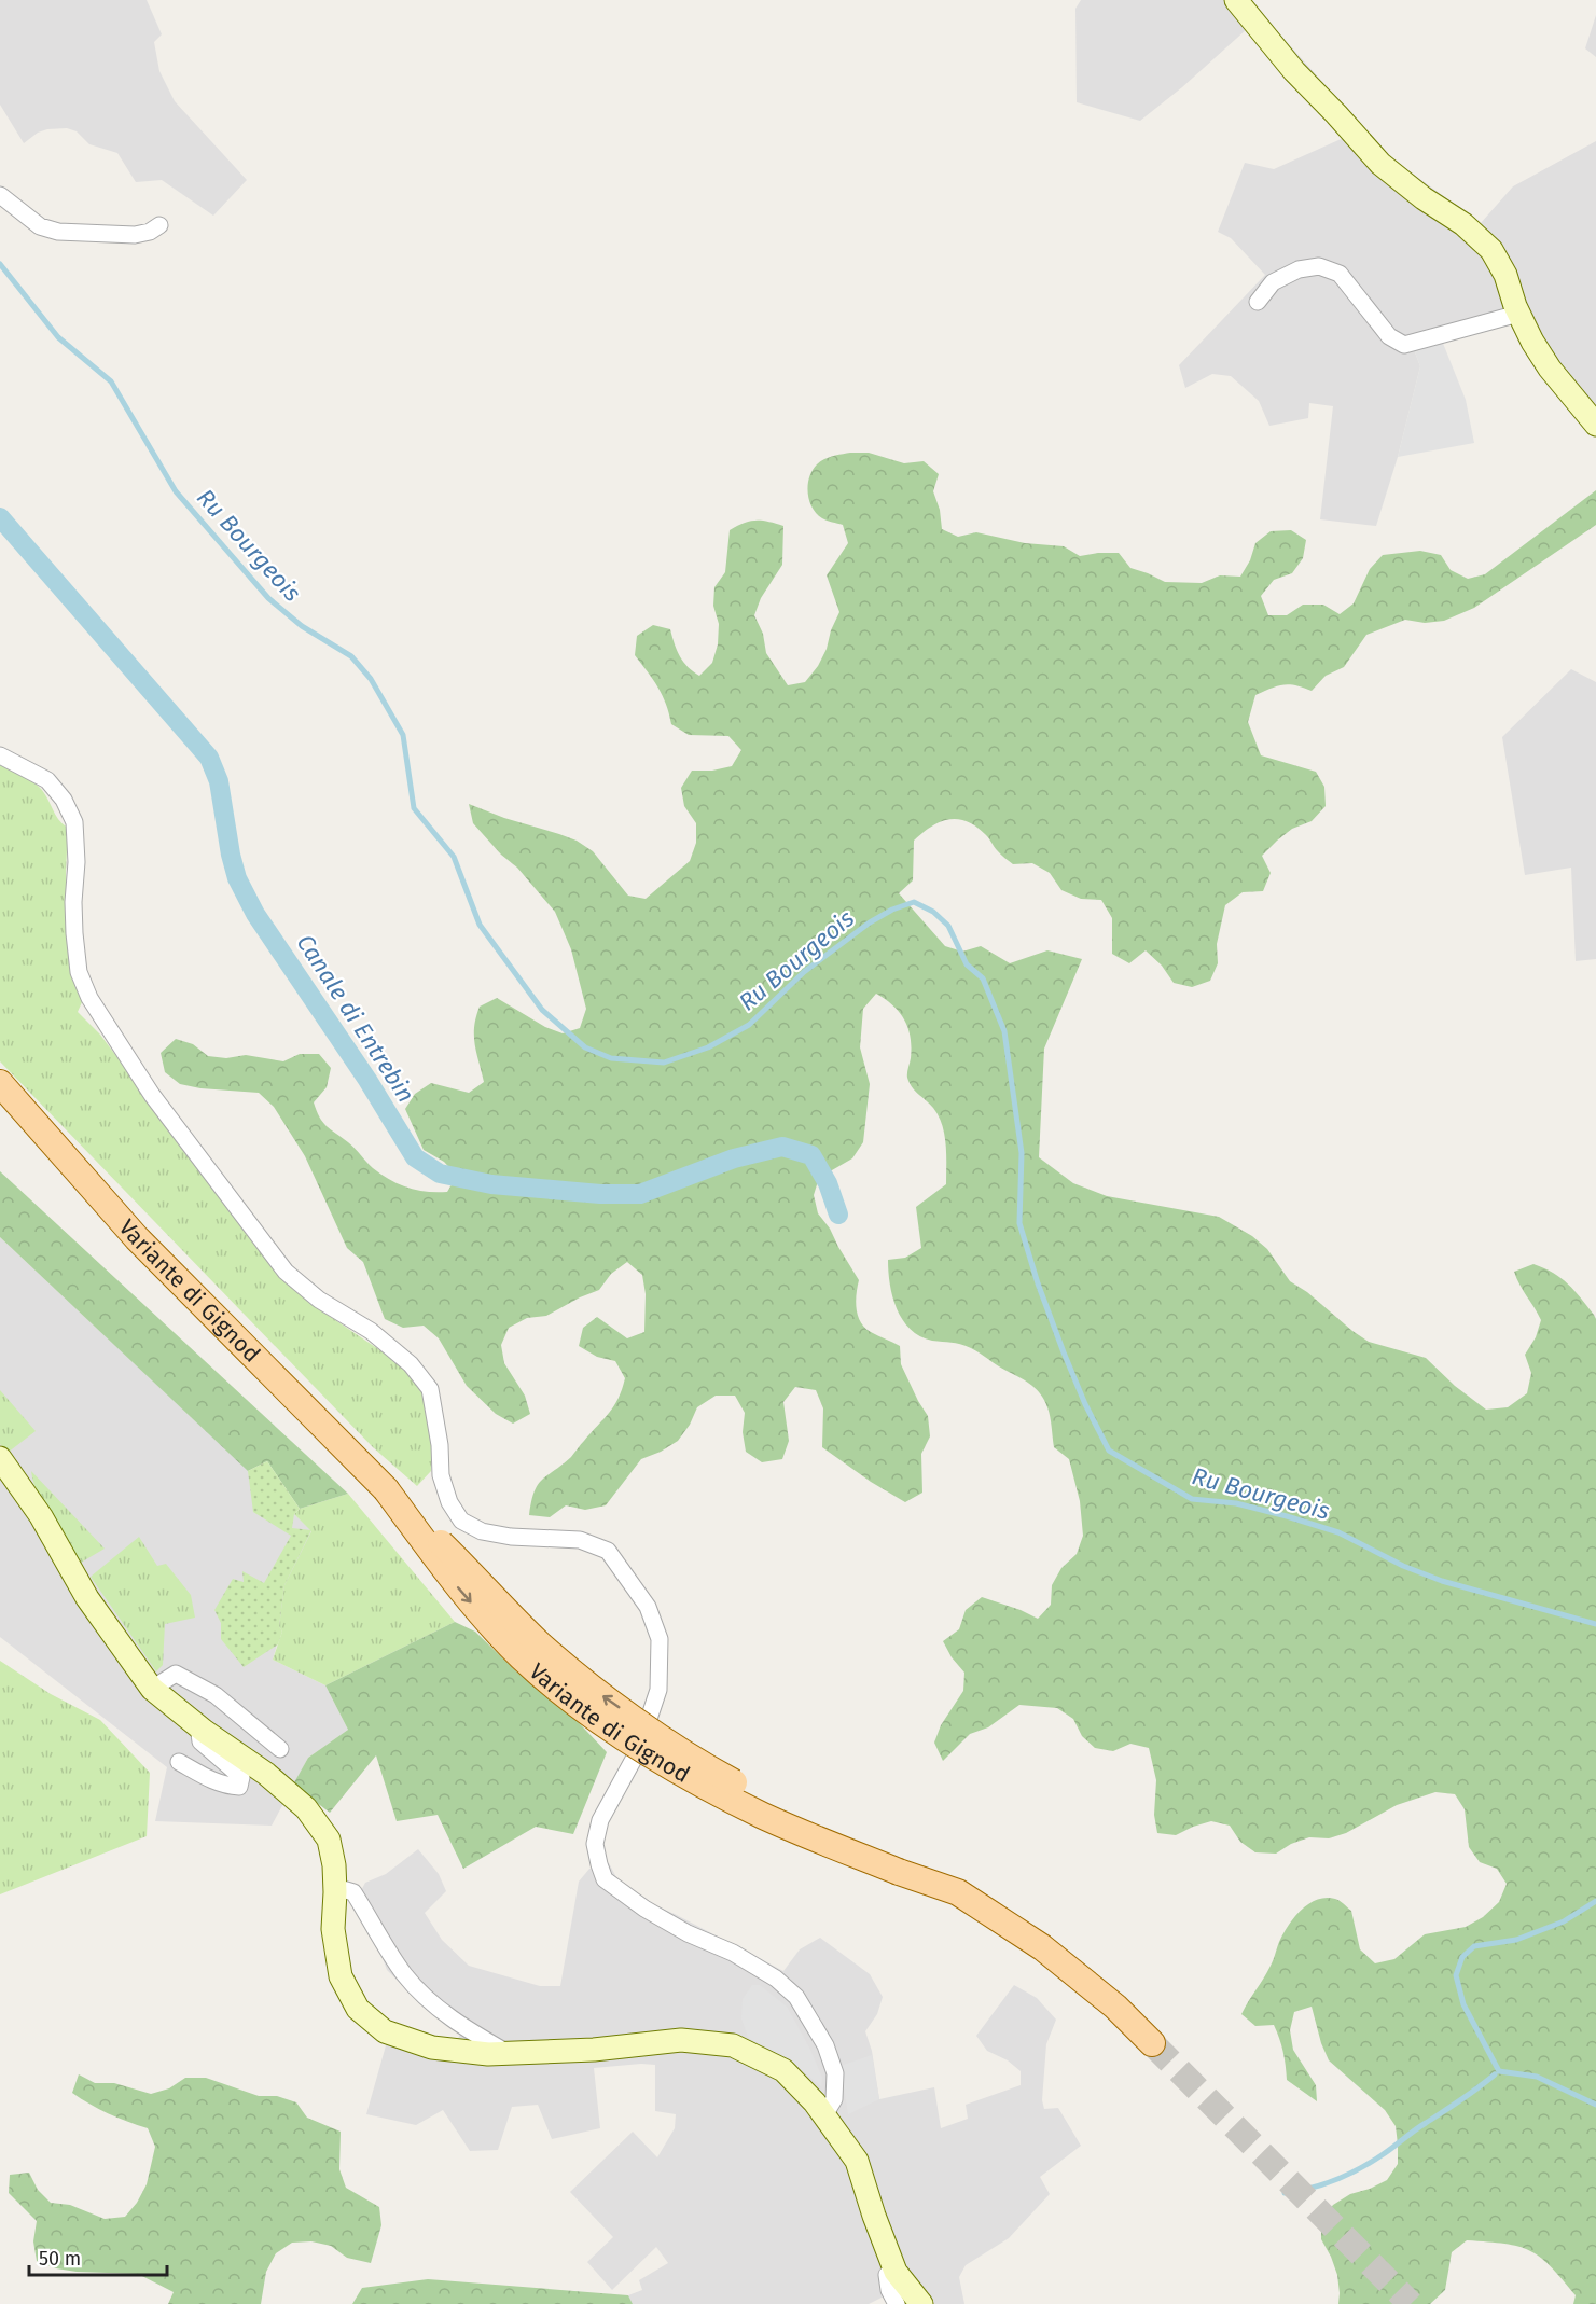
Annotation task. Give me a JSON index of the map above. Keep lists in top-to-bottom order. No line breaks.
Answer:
{"streets":{"main road":["Variante di Gignod"]},"water":["Ru Bourgeois","Canale di Entrebin"],"scale_bar":"50 m"}
